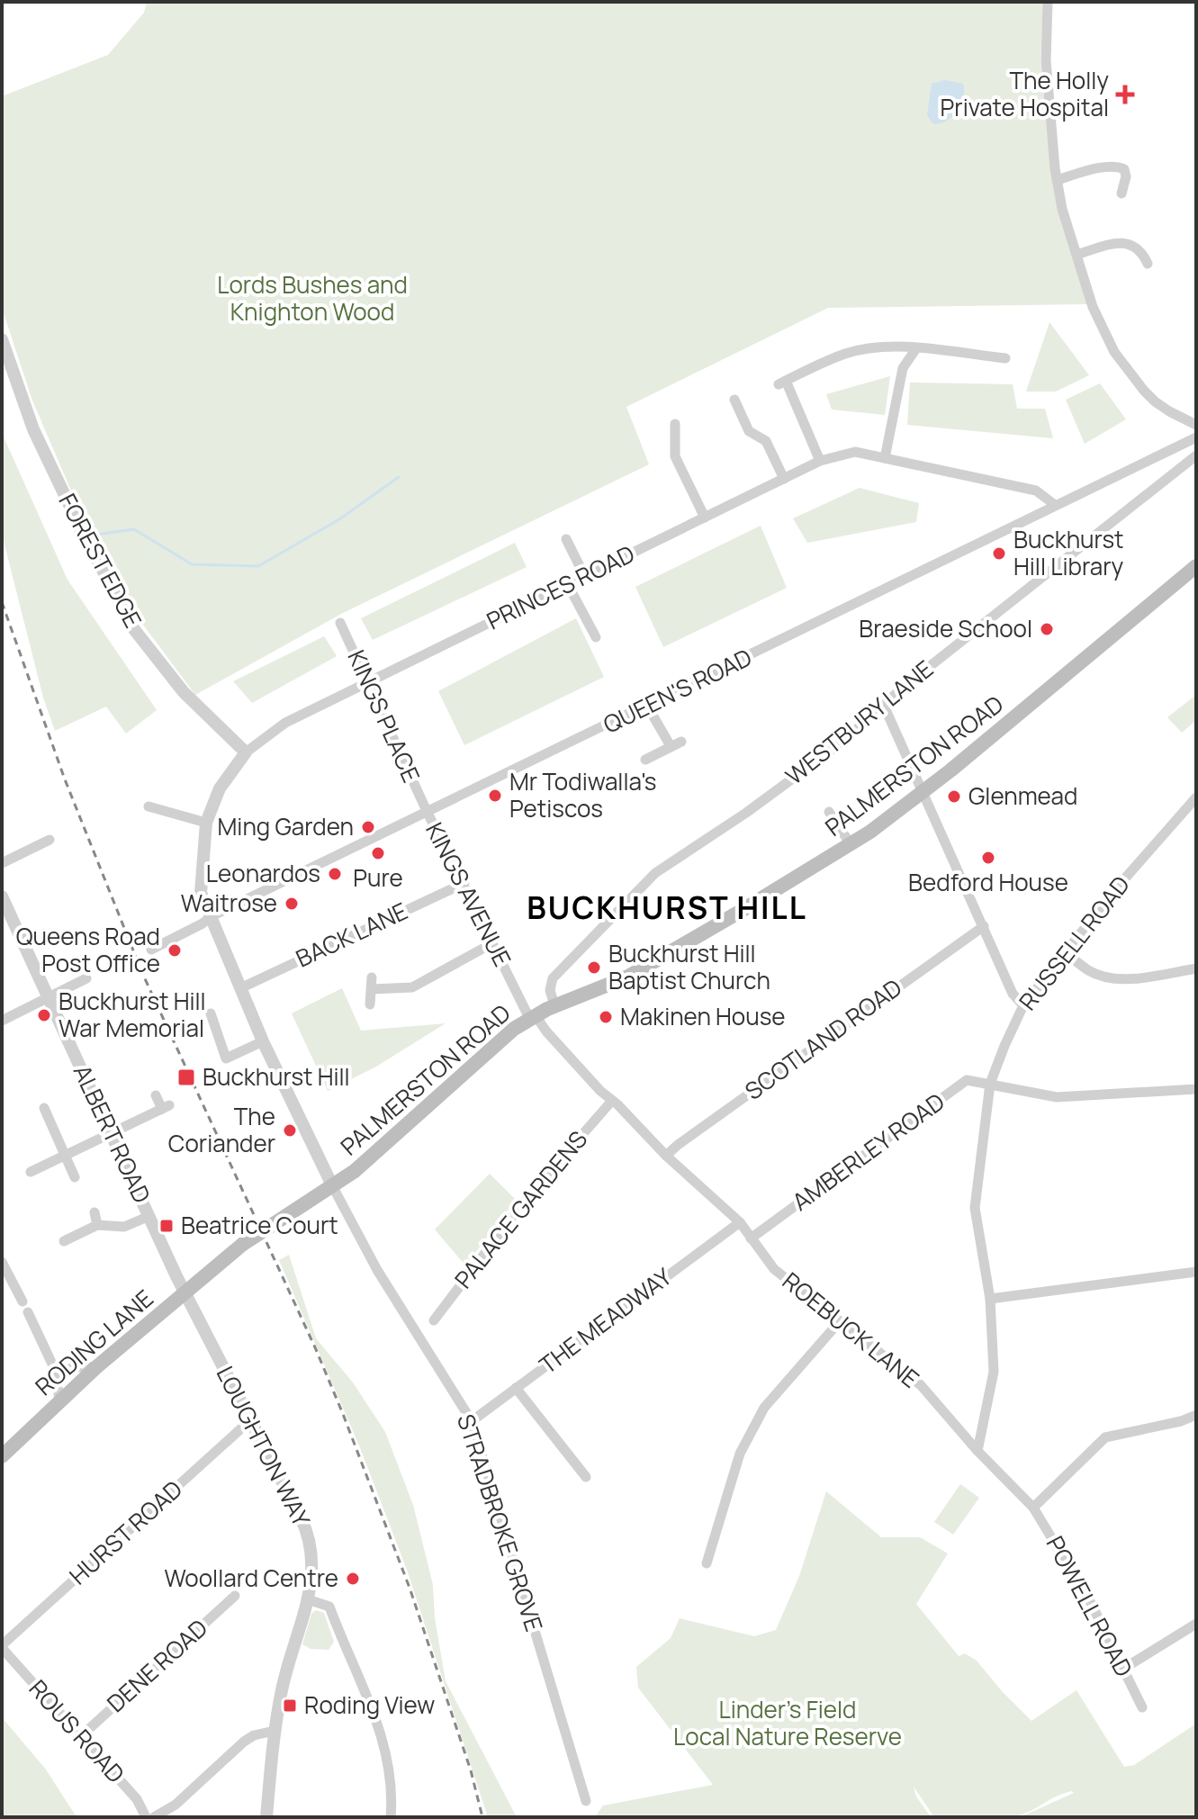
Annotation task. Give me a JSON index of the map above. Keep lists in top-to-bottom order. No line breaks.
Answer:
{"streets":{"main road":["PALMERSTON ROAD","RODING LANE"],"street":["FOREST EDGE","PRINCES ROAD","QUEEN'S ROAD","KINGS PLACE","WESTBURY LANE","KINGS AVENUE","BACK LANE","RUSSELL ROAD","SCOTLAND ROAD","ALBERT ROAD","AMBERLEY ROAD","PALACE GARDENS","THE MEADWAY","ROEBUCK LANE","LOUGHTON WAY","STRADBROKE GROVE","HURST ROAD","POWELL ROAD","DENE ROAD","ROUS ROAD"]},"crossings":[["FOREST EDGE","PRINCES ROAD"],["PRINCES ROAD","QUEEN'S ROAD"],["PRINCES ROAD","KINGS PLACE"],["PRINCES ROAD","PALMERSTON ROAD"],["PRINCES ROAD","BACK LANE"],["PRINCES ROAD","STRADBROKE GROVE"],["QUEEN'S ROAD","KINGS PLACE"],["QUEEN'S ROAD","KINGS AVENUE"],["KINGS PLACE","KINGS AVENUE"],["WESTBURY LANE","PALMERSTON ROAD"],["PALMERSTON ROAD","KINGS AVENUE"],["PALMERSTON ROAD","ALBERT ROAD"],["PALMERSTON ROAD","ROEBUCK LANE"],["PALMERSTON ROAD","RODING LANE"],["PALMERSTON ROAD","LOUGHTON WAY"],["PALMERSTON ROAD","STRADBROKE GROVE"],["KINGS AVENUE","BACK LANE"],["KINGS AVENUE","ROEBUCK LANE"],["RUSSELL ROAD","AMBERLEY ROAD"],["RUSSELL ROAD","ROEBUCK LANE"],["SCOTLAND ROAD","ROEBUCK LANE"],["ALBERT ROAD","RODING LANE"],["ALBERT ROAD","LOUGHTON WAY"],["AMBERLEY ROAD","ROEBUCK LANE"],["PALACE GARDENS","ROEBUCK LANE"],["THE MEADWAY","ROEBUCK LANE"],["THE MEADWAY","STRADBROKE GROVE"],["ROEBUCK LANE","POWELL ROAD"],["RODING LANE","LOUGHTON WAY"],["LOUGHTON WAY","HURST ROAD"],["HURST ROAD","ROUS ROAD"],["DENE ROAD","ROUS ROAD"]],"districts":["BUCKHURST HILL"],"parks":["Lords Bushes and Knighton Wood","Linder's Field Local Nature Reserve"],"places":{"health":["The Holly Private Hospital"],"other":["Buckhurst Hill Library","Braeside School","Mr Todiwalla's Petiscos","Glenmead","Ming Garden","Pure","Bedford House","Leonardos","Waitrose","Queens Road Post Office","Buckhurst Hill Baptist Church","Buckhurst Hill War Memorial","Makinen House","The Coriander","Woollard Centre"],"transit":["Buckhurst Hill","Beatrice Court","Roding View"]}}
